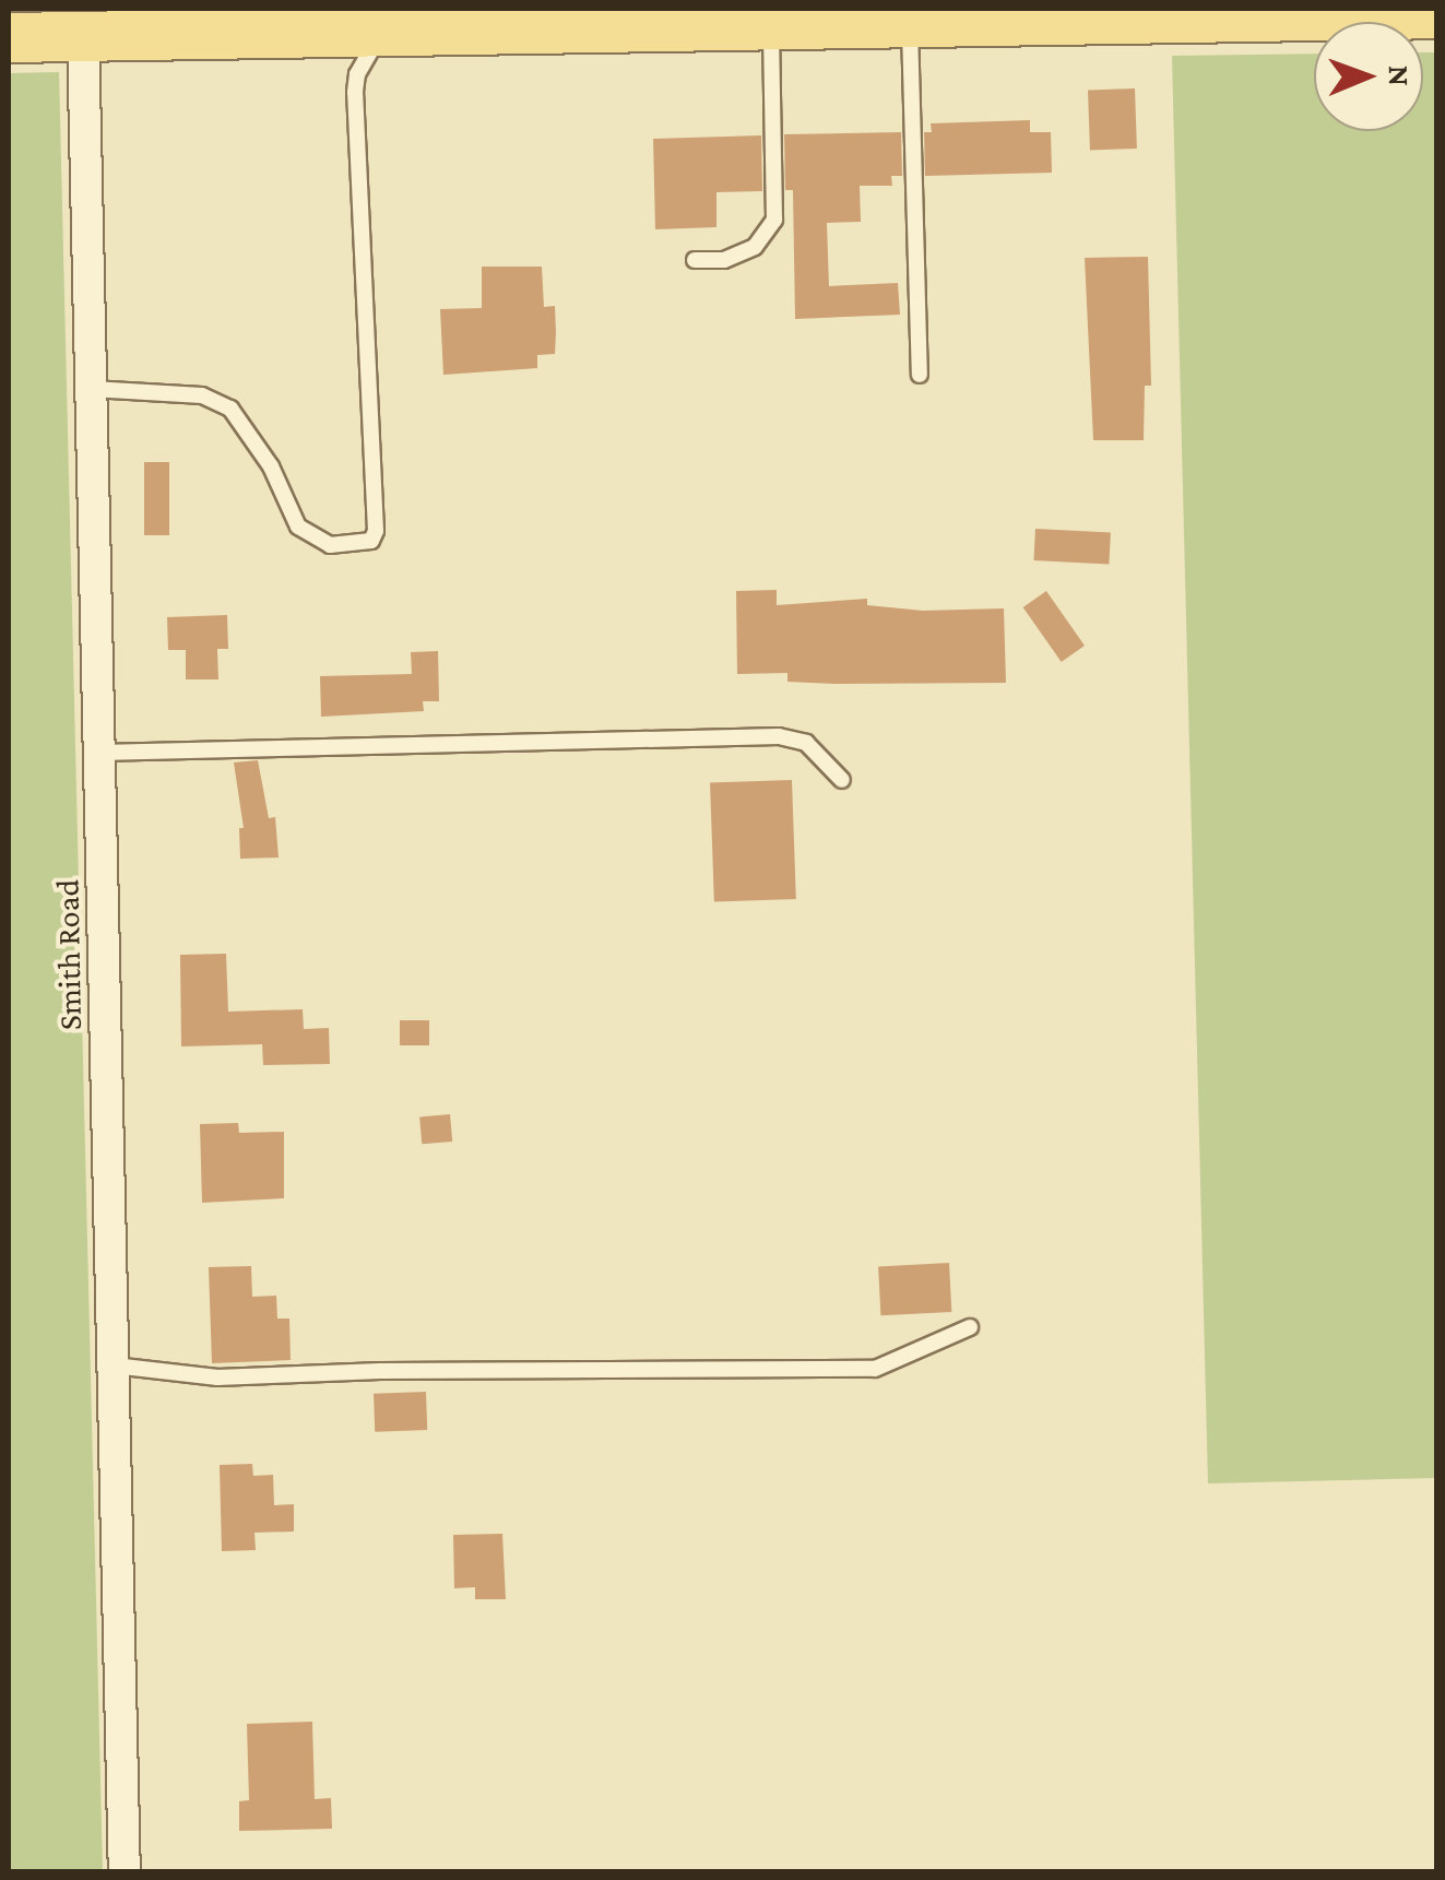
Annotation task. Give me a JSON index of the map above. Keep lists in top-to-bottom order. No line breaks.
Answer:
{"streets":{"street":["Smith Road"]},"north":"right"}
